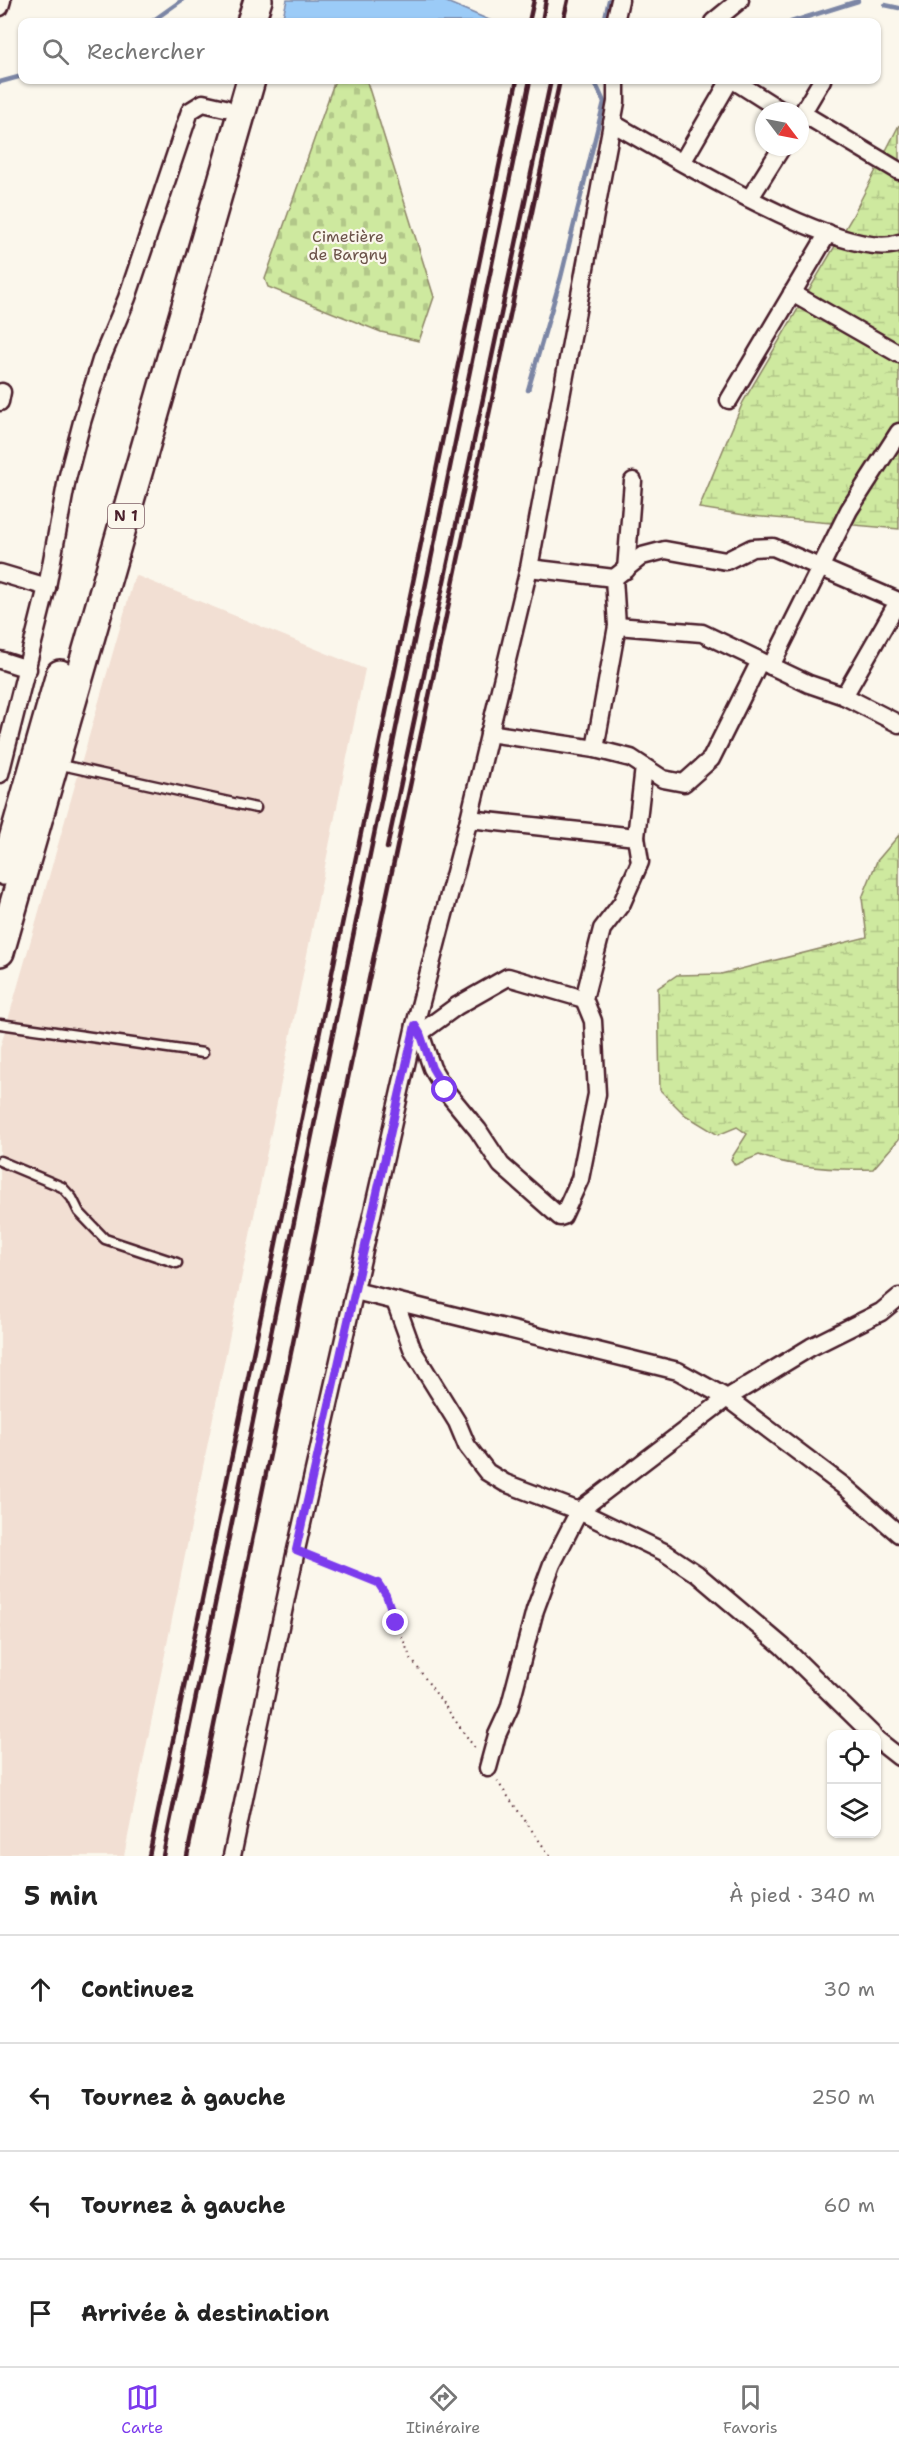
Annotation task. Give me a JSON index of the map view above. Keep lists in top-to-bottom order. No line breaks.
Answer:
{"streets":{"highway":["N 1"]},"parks":["Cimetière de Bargny"],"north":"bottom right","page":{"search":"Rechercher","heading":["5 min","À pied · 340 m"],"list":[["Continuez","30 m"],["Tournez à gauche","250 m"],["Tournez à gauche","60 m"],"Arrivée à destination"],"nav":["Carte","Itinéraire","Favoris"]}}
